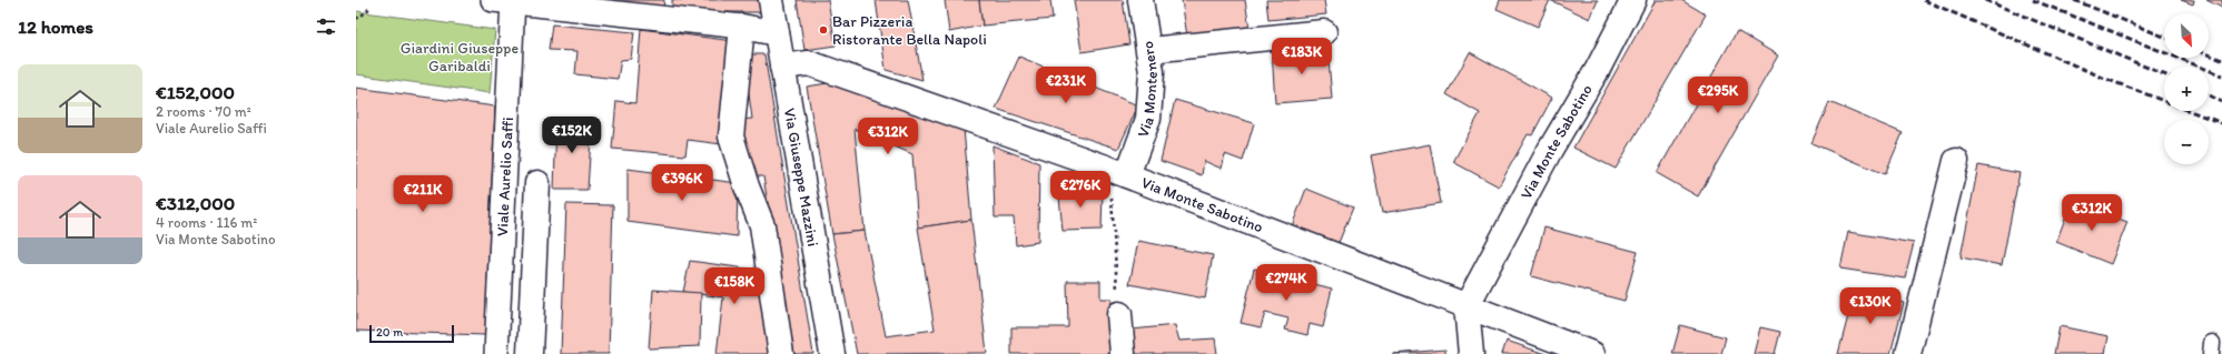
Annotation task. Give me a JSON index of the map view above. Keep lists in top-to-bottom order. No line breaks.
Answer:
{"streets":{"street":["Via Montenero","Via Monte Sabotino","Via Giuseppe Mazzini","Viale Aurelio Saffi"]},"crossings":[["Via Montenero","Via Monte Sabotino"],["Via Monte Sabotino","Via Giuseppe Mazzini"]],"parks":["Giardini Giuseppe Garibaldi"],"places":["Bar Pizzeria Ristorante Bella Napoli"],"scale_bar":"20 m","north":"bottom right","page":{"heading":"12 homes","map_buttons":["+","−"],"price":["€183K","€231K","€295K","€152K","€312K","€396K","€276K","€211K","€312K","€274K","€158K","€130K"],"list":[{"name":"€152,000","note":"2 rooms · 70 m² · Viale Aurelio Saffi"},{"name":"€312,000","note":"4 rooms · 116 m² · Via Monte Sabotino"}],"scale":"20 m"}}
